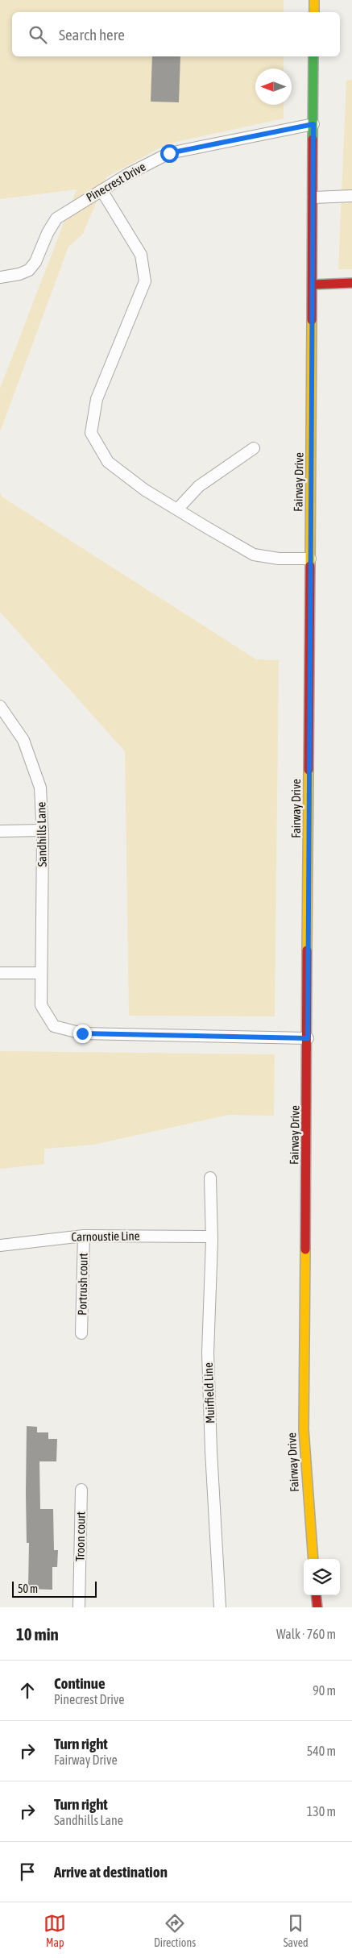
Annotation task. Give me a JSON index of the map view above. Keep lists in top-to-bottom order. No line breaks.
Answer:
{"streets":{"main road":["Fairway Drive"],"street":["Pinecrest Drive","Sandhills Lane","Carnoustie Line","Portrush court","Muirfield Line","Troon court"]},"crossings":[["Pinecrest Drive","Fairway Drive"],["Fairway Drive","Sandhills Lane"],["Carnoustie Line","Portrush court"],["Carnoustie Line","Muirfield Line"]],"scale_bar":"50 m","north":"left","page":{"search":"Search here","scale":"50 m","heading":["10 min","Walk · 760 m"],"list":[["Continue","Pinecrest Drive","90 m"],["Turn right","Fairway Drive","540 m"],["Turn right","Sandhills Lane","130 m"],"Arrive at destination"],"nav":["Map","Directions","Saved"]}}
